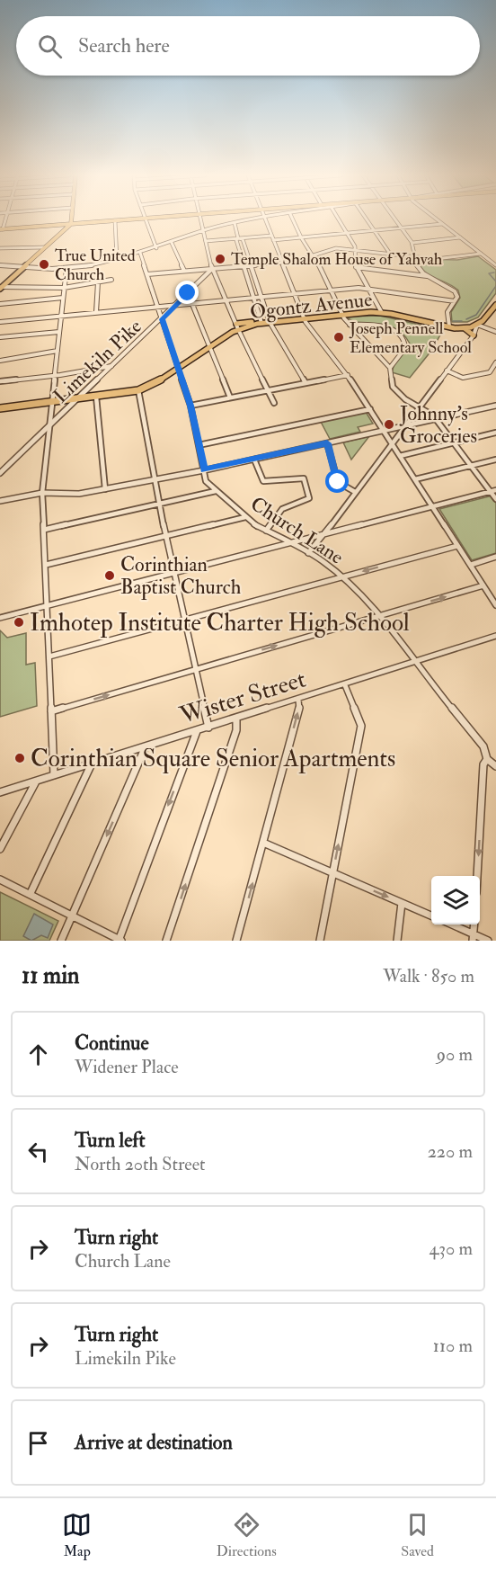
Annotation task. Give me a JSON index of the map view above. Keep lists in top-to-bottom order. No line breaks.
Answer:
{"streets":{"main road":["Ogontz Avenue"],"street":["Limekiln Pike","Church Lane","Wister Street"]},"crossings":[["Ogontz Avenue","Limekiln Pike"],["Ogontz Avenue","Church Lane"],["Limekiln Pike","Church Lane"],["Church Lane","Wister Street"]],"places":["Temple Shalom House of Yahvah","True United Church","Joseph Pennell Elementary School","Johnny's Groceries","Corinthian Baptist Church","Imhotep Institute Charter High School","Corinthian Square Senior Apartments"],"page":{"search":"Search here","heading":["11 min","Walk · 850 m"],"list":[["Continue","Widener Place","90 m"],["Turn left","North 20th Street","220 m"],["Turn right","Church Lane","430 m"],["Turn right","Limekiln Pike","110 m"],"Arrive at destination"],"nav":["Map","Directions","Saved"]}}
